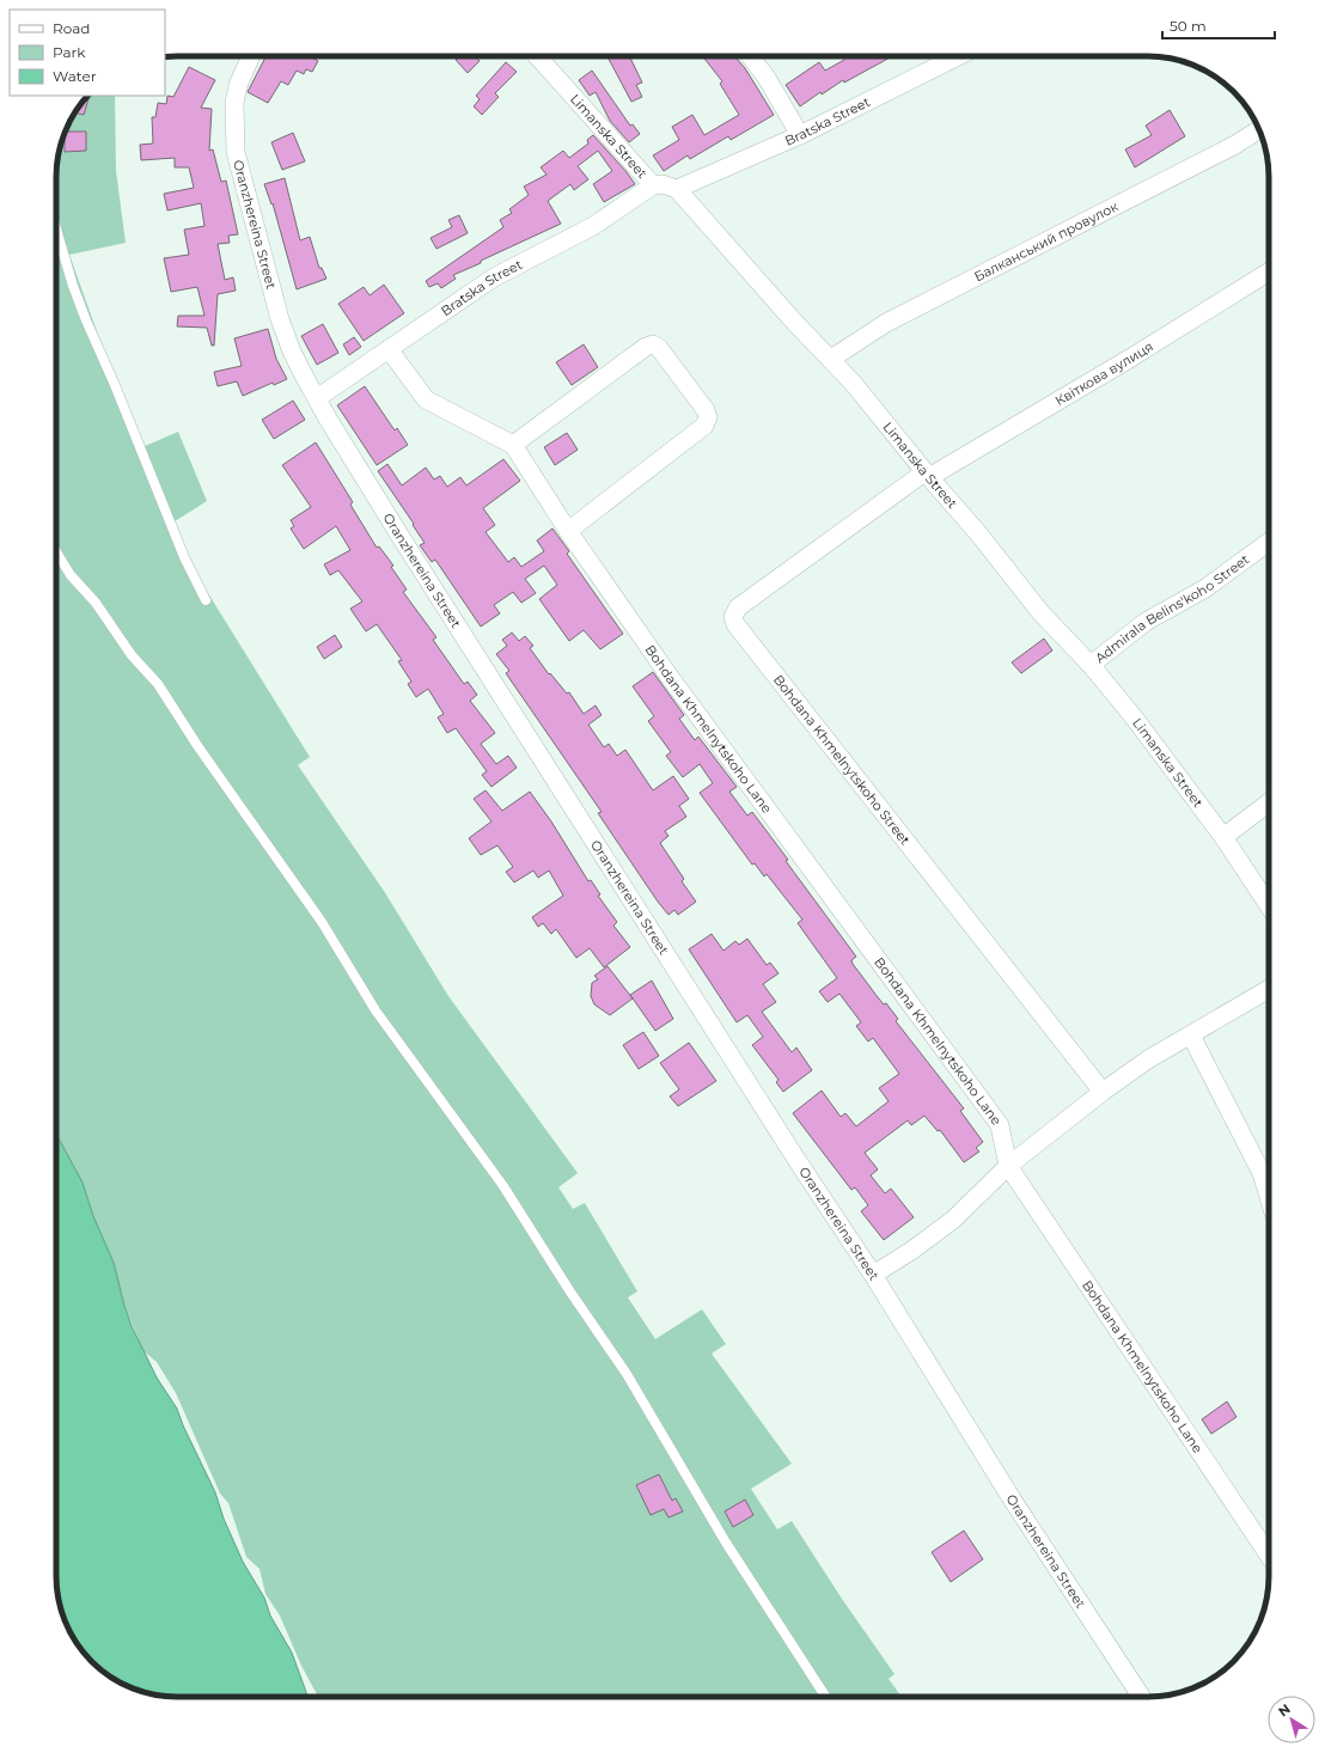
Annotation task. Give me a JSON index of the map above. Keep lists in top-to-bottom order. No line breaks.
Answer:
{"streets":{"street":["Bratska Street","Limanska Street","Oranzhereina Street","Балканський провулок","Квіткова вулиця","Admirala Belins'koho Street","Bohdana Khmelnytskoho Lane","Bohdana Khmelnytskoho Street"]},"crossings":[["Bratska Street","Limanska Street"],["Bratska Street","Oranzhereina Street"],["Limanska Street","Балканський провулок"],["Limanska Street","Квіткова вулиця"],["Limanska Street","Admirala Belins'koho Street"],["Limanska Street","Bohdana Khmelnytskoho Street"],["Квіткова вулиця","Bohdana Khmelnytskoho Street"]],"legend":["Road","Park","Water"],"scale_bar":"50 m","north":"top left"}
